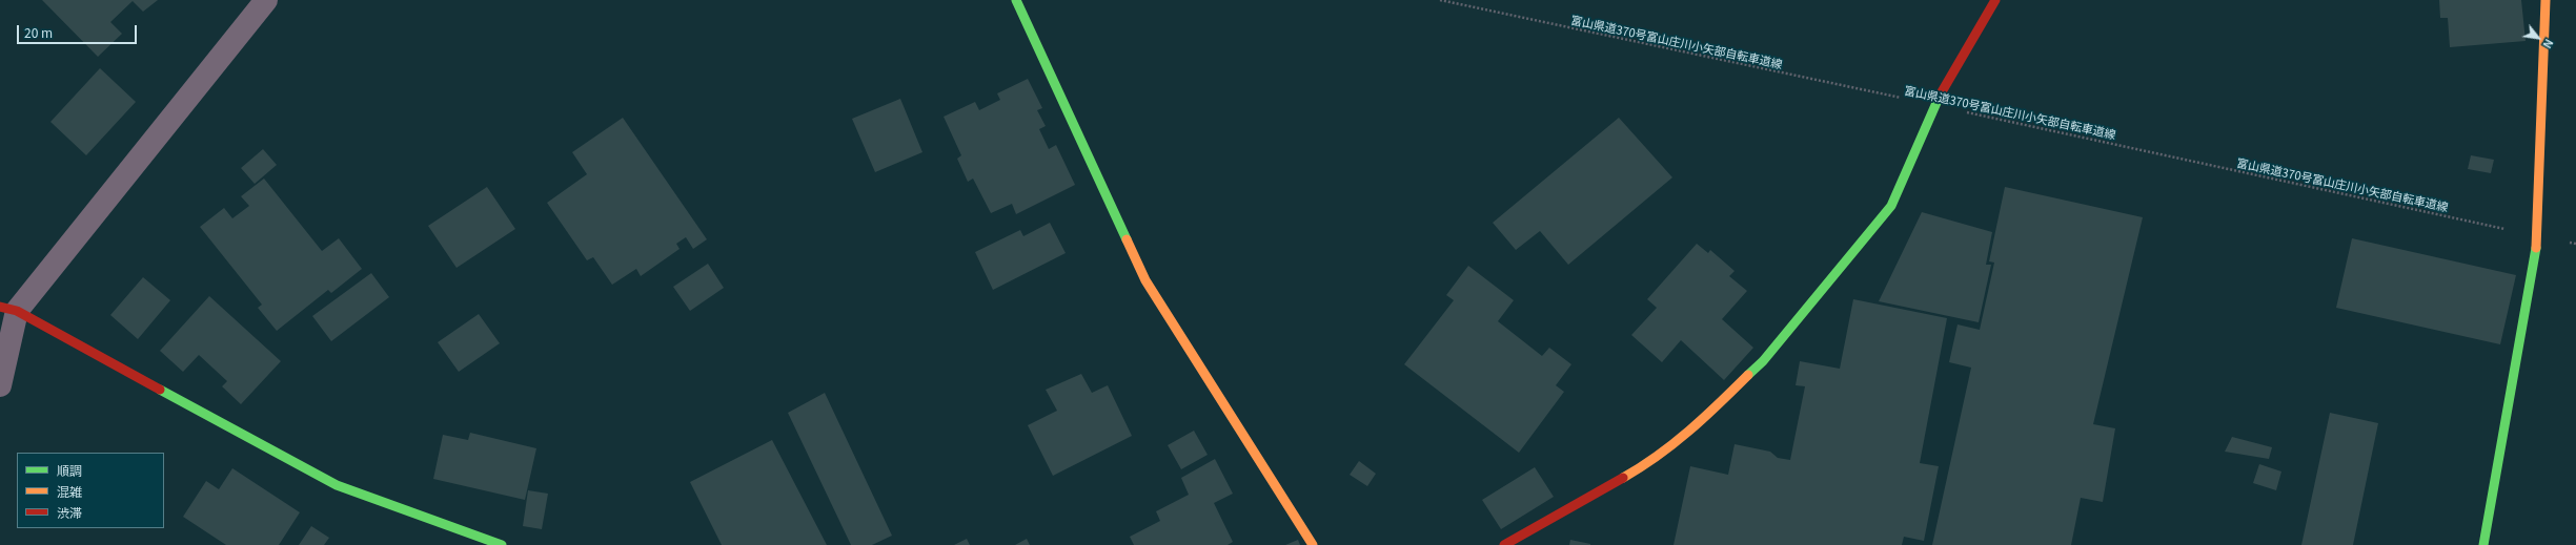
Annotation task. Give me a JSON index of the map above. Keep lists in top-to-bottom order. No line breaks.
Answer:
{"streets":{"path":["富山県道370号富山庄川小矢部自転車道線"]},"legend":["順調","混雑","渋滞"],"scale_bar":"20 m","north":"bottom right"}
